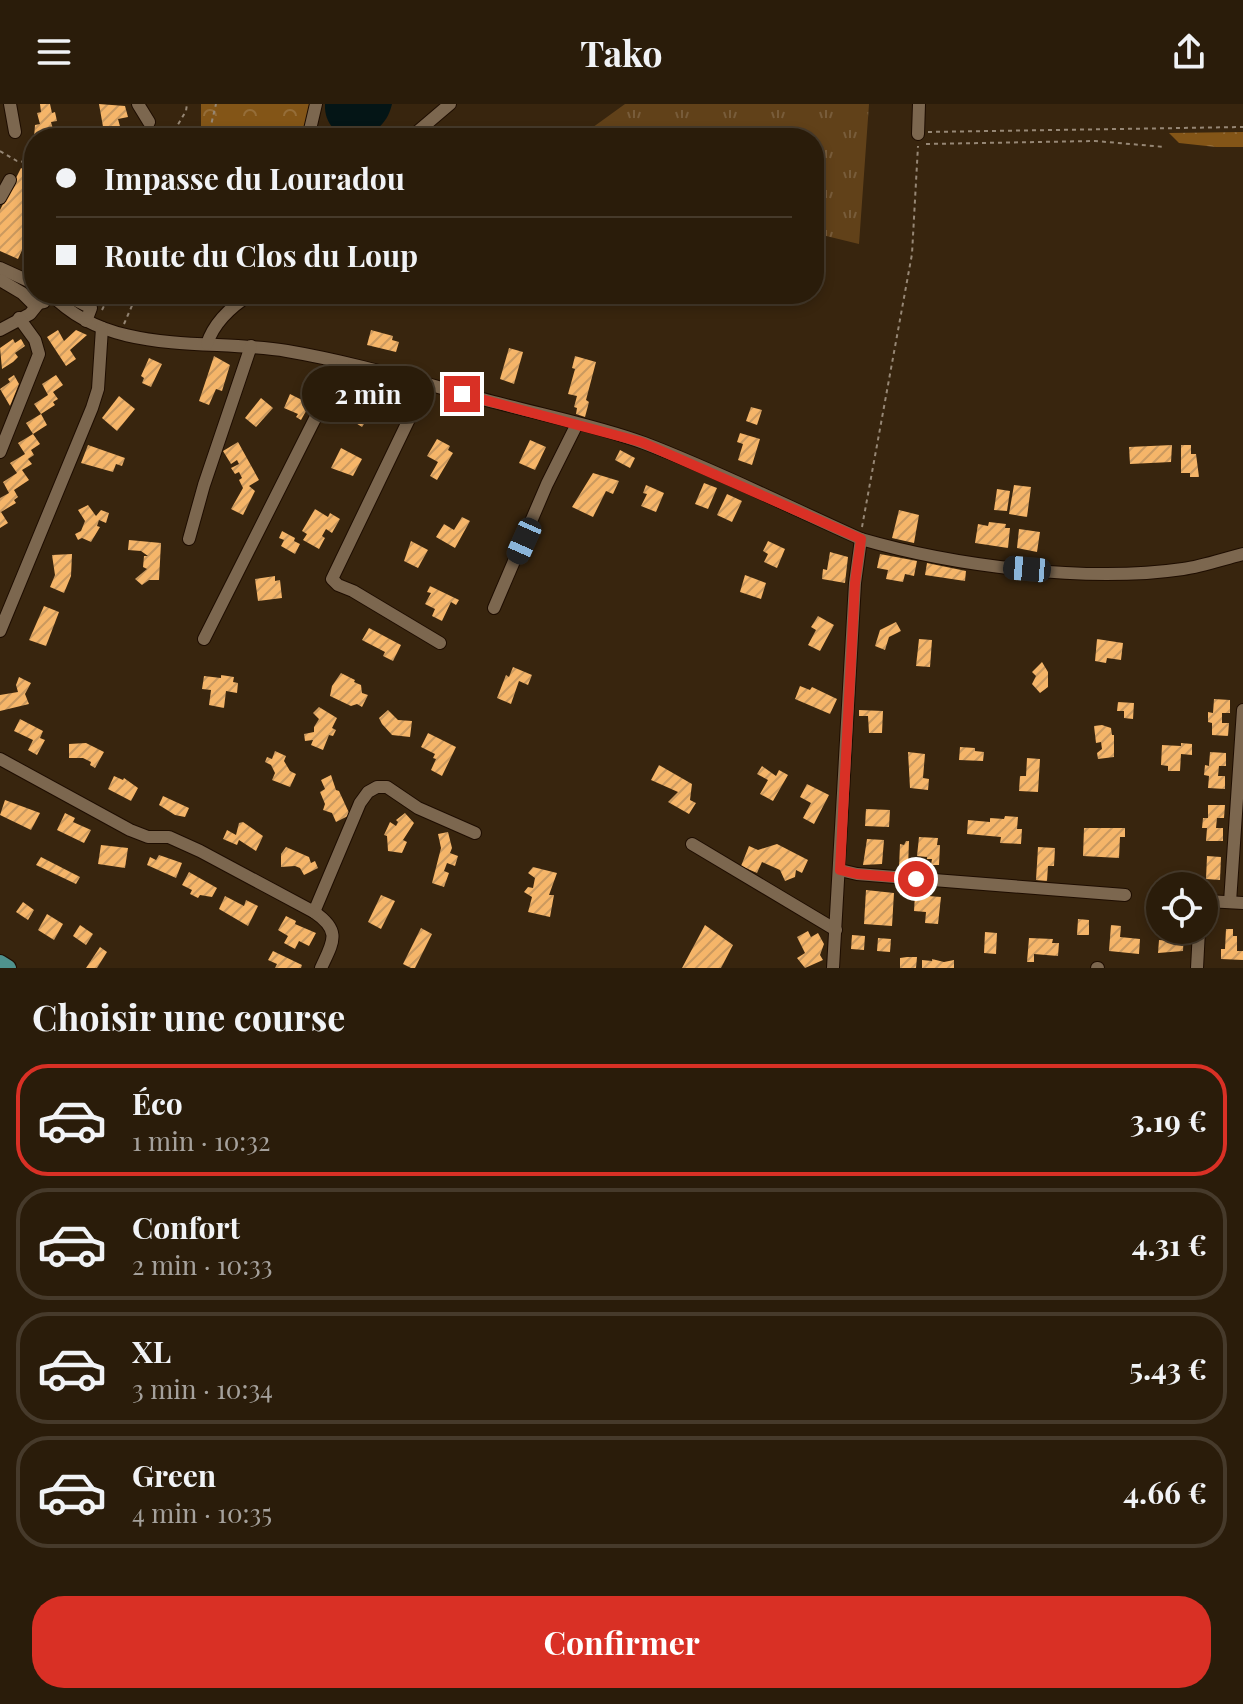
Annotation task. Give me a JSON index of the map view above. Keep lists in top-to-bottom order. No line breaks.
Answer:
{"page":{"header":"Tako","banner":["Impasse du Louradou","Route du Clos du Loup"],"bubble":"2 min","heading":"Choisir une course","list":[{"name":"Éco","note":"1 min · 10:32","value":"3.19 €"},{"name":"Confort","note":"2 min · 10:33","value":"4.31 €"},{"name":"XL","note":"3 min · 10:34","value":"5.43 €"},{"name":"Green","note":"4 min · 10:35","value":"4.66 €"}],"buttons":"Confirmer"}}
